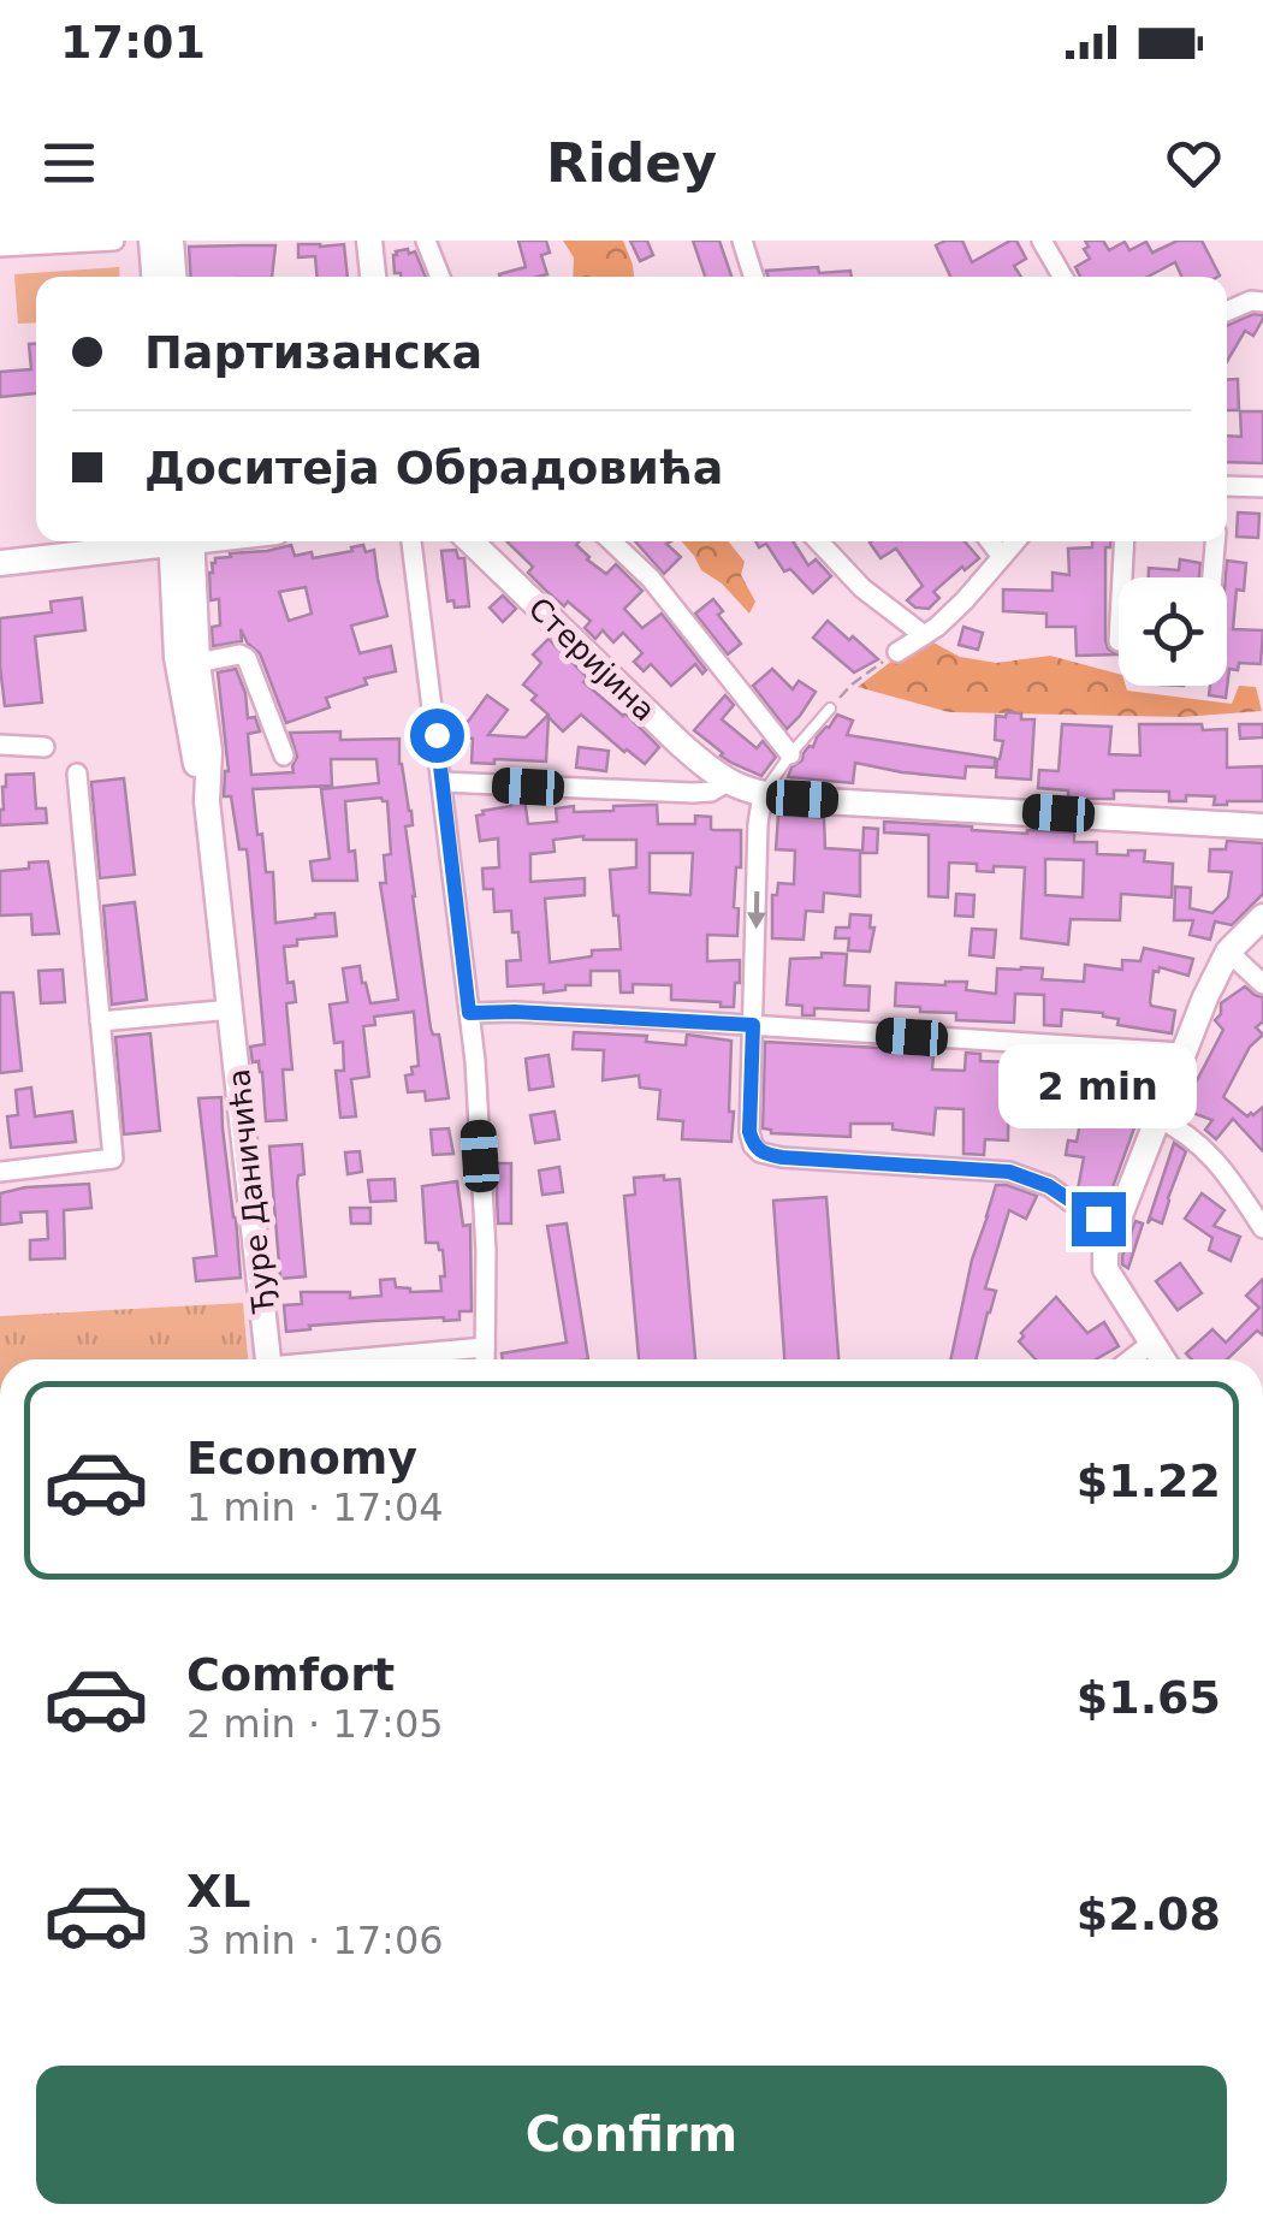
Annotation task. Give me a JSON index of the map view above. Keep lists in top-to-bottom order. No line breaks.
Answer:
{"streets":{"street":["Стеријина","Ђуре Даничића"]},"page":{"status":"17:01","header":"Ridey","banner":["Партизанска","Доситеја Обрадовића"],"bubble":"2 min","list":[{"name":"Economy","note":"1 min · 17:04","value":"$1.22"},{"name":"Comfort","note":"2 min · 17:05","value":"$1.65"},{"name":"XL","note":"3 min · 17:06","value":"$2.08"}],"buttons":"Confirm"}}
